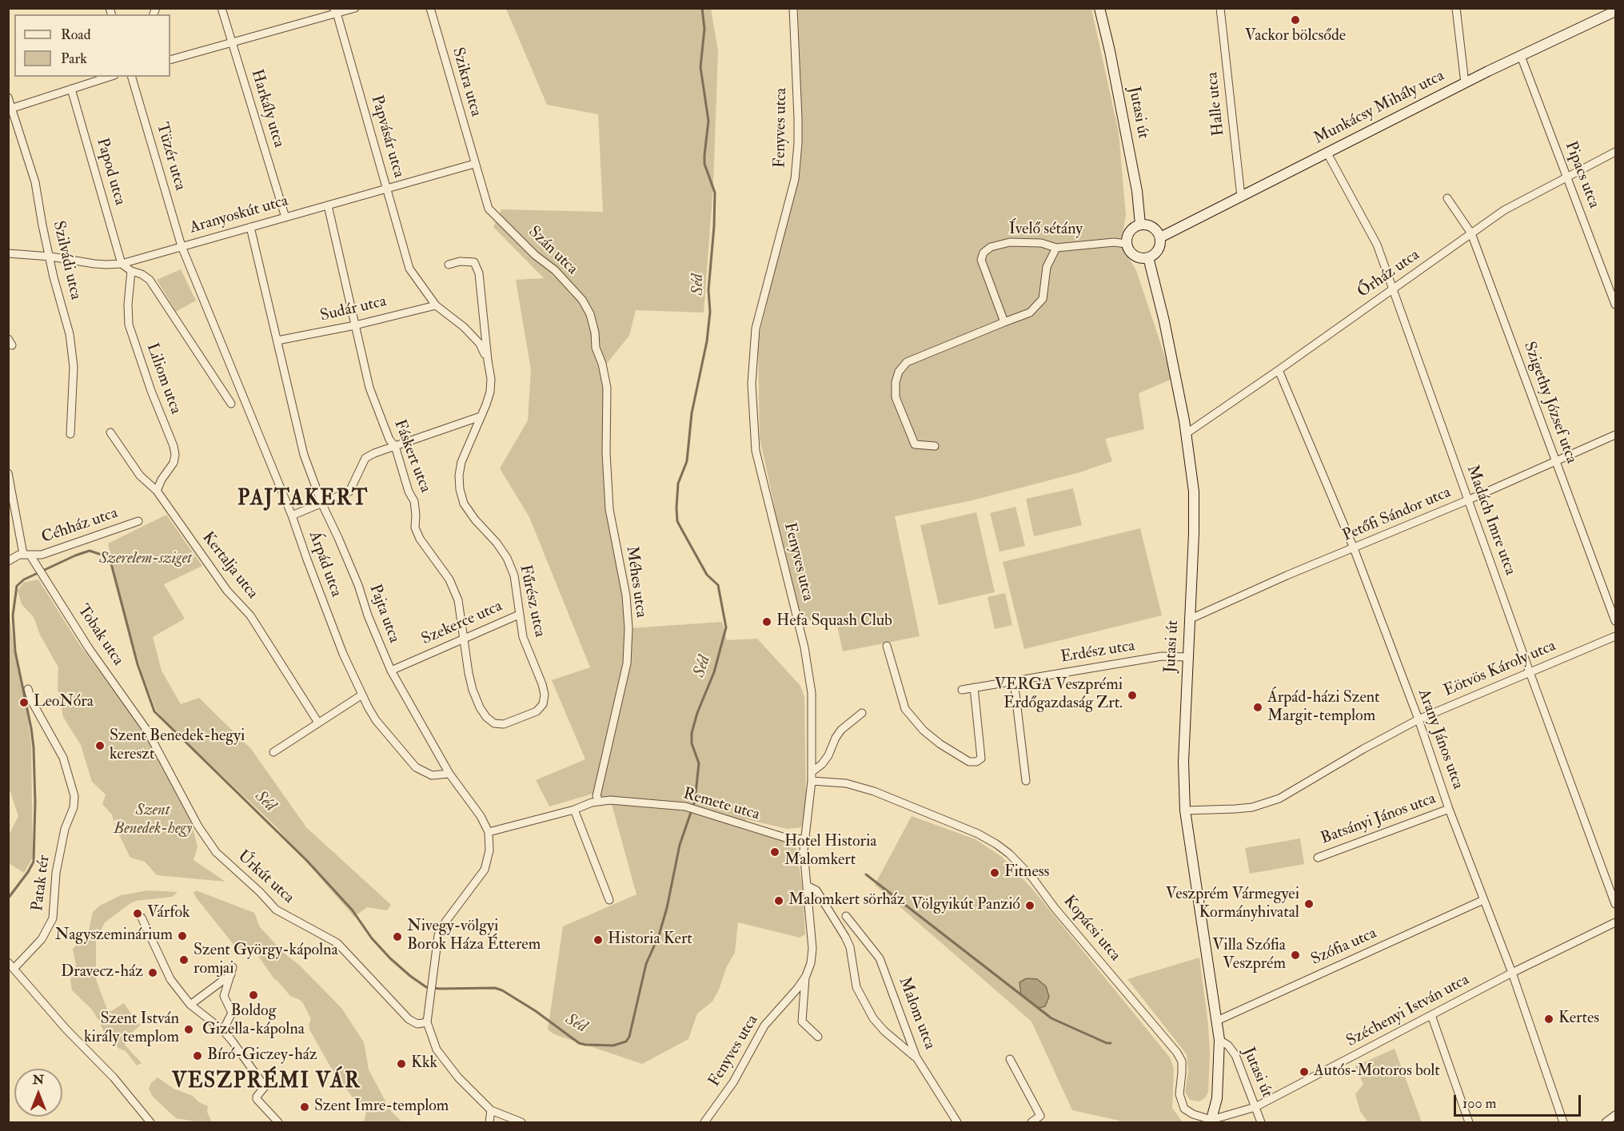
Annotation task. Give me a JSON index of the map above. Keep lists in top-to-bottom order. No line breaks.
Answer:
{"streets":{"street":["Szikra utca","Halle utca","Munkácsy Mihály utca","Harkály utca","Jutasi út","Fenyves utca","Papvásár utca","Tüzér utca","Papod utca","Pipacs utca","Aranyoskút utca","Ívelő sétány","Szán utca","Szilvádi utca","Őrház utca","Sudár utca","Liliom utca","Szigethy József utca","Fáskert utca","Petőfi Sándor utca","Madách Imre utca","Céhház utca","Árpád utca","Kertalja utca","Méhes utca","Fűrész utca","Pajta utca","Szekerce utca","Tobak utca","Erdész utca","Eötvös Károly utca","Arany János utca","Remete utca","Batsányi János utca","Úrkút utca","Patak tér","Kopácsi utca","Szófia utca","Széchenyi István utca","Malom utca"]},"crossings":[["Szikra utca","Aranyoskút utca"],["Szikra utca","Szán utca"],["Halle utca","Munkácsy Mihály utca"],["Munkácsy Mihály utca","Jutasi út"],["Munkácsy Mihály utca","Pipacs utca"],["Munkácsy Mihály utca","Ívelő sétány"],["Munkácsy Mihály utca","Madách Imre utca"],["Harkály utca","Aranyoskút utca"],["Jutasi út","Ívelő sétány"],["Jutasi út","Őrház utca"],["Jutasi út","Petőfi Sándor utca"],["Jutasi út","Erdész utca"],["Jutasi út","Eötvös Károly utca"],["Jutasi út","Kopácsi utca"],["Jutasi út","Szófia utca"],["Jutasi út","Széchenyi István utca"],["Fenyves utca","Remete utca"],["Fenyves utca","Kopácsi utca"],["Papvásár utca","Aranyoskút utca"],["Papvásár utca","Fűrész utca"],["Tüzér utca","Aranyoskút utca"],["Tüzér utca","Árpád utca"],["Papod utca","Aranyoskút utca"],["Pipacs utca","Őrház utca"],["Aranyoskút utca","Szán utca"],["Aranyoskút utca","Szilvádi utca"],["Aranyoskút utca","Fáskert utca"],["Aranyoskút utca","Árpád utca"],["Aranyoskút utca","Pajta utca"],["Szán utca","Méhes utca"],["Őrház utca","Szigethy József utca"],["Őrház utca","Madách Imre utca"],["Őrház utca","Arany János utca"],["Sudár utca","Fáskert utca"],["Sudár utca","Fűrész utca"],["Sudár utca","Pajta utca"],["Liliom utca","Kertalja utca"],["Szigethy József utca","Petőfi Sándor utca"],["Fáskert utca","Fűrész utca"],["Fáskert utca","Szekerce utca"],["Petőfi Sándor utca","Madách Imre utca"],["Petőfi Sándor utca","Arany János utca"],["Madách Imre utca","Eötvös Károly utca"],["Céhház utca","Tobak utca"],["Árpád utca","Pajta utca"],["Méhes utca","Remete utca"],["Fűrész utca","Szekerce utca"],["Pajta utca","Szekerce utca"],["Pajta utca","Remete utca"],["Tobak utca","Úrkút utca"],["Eötvös Károly utca","Arany János utca"],["Arany János utca","Batsányi János utca"],["Arany János utca","Szófia utca"],["Arany János utca","Széchenyi István utca"],["Kopácsi utca","Széchenyi István utca"]],"districts":["PAJTAKERT","VESZPRÉMI VÁR"],"water":["Séd"],"parks":["Szerelem-sziget","Szent Benedek-hegy"],"places":["Vackor bölcsőde","Hefa Squash Club","VERGA Veszprémi Erdőgazdaság Zrt.","LeoNóra","Árpád-házi Szent Margit-templom","Szent Benedek-hegyi kereszt","Hotel Historia Malomkert","Fitness","Malomkert sörház","Veszprém Vármegyei Kormányhivatal","Völgyikút Panzió","Várfok","Nagyszeminárium","Nivegy-völgyi Borok Háza Étterem","Historia Kert","Villa Szófia Veszprém","Szent György-kápolna romjai","Dravecz-ház","Boldog Gizella-kápolna","Kertes","Szent István király templom","Bíró-Giczey-ház","Kkk","Autós-Motoros bolt","Szent Imre-templom"],"legend":["Road","Park"],"scale_bar":"100 m","north":"top"}
